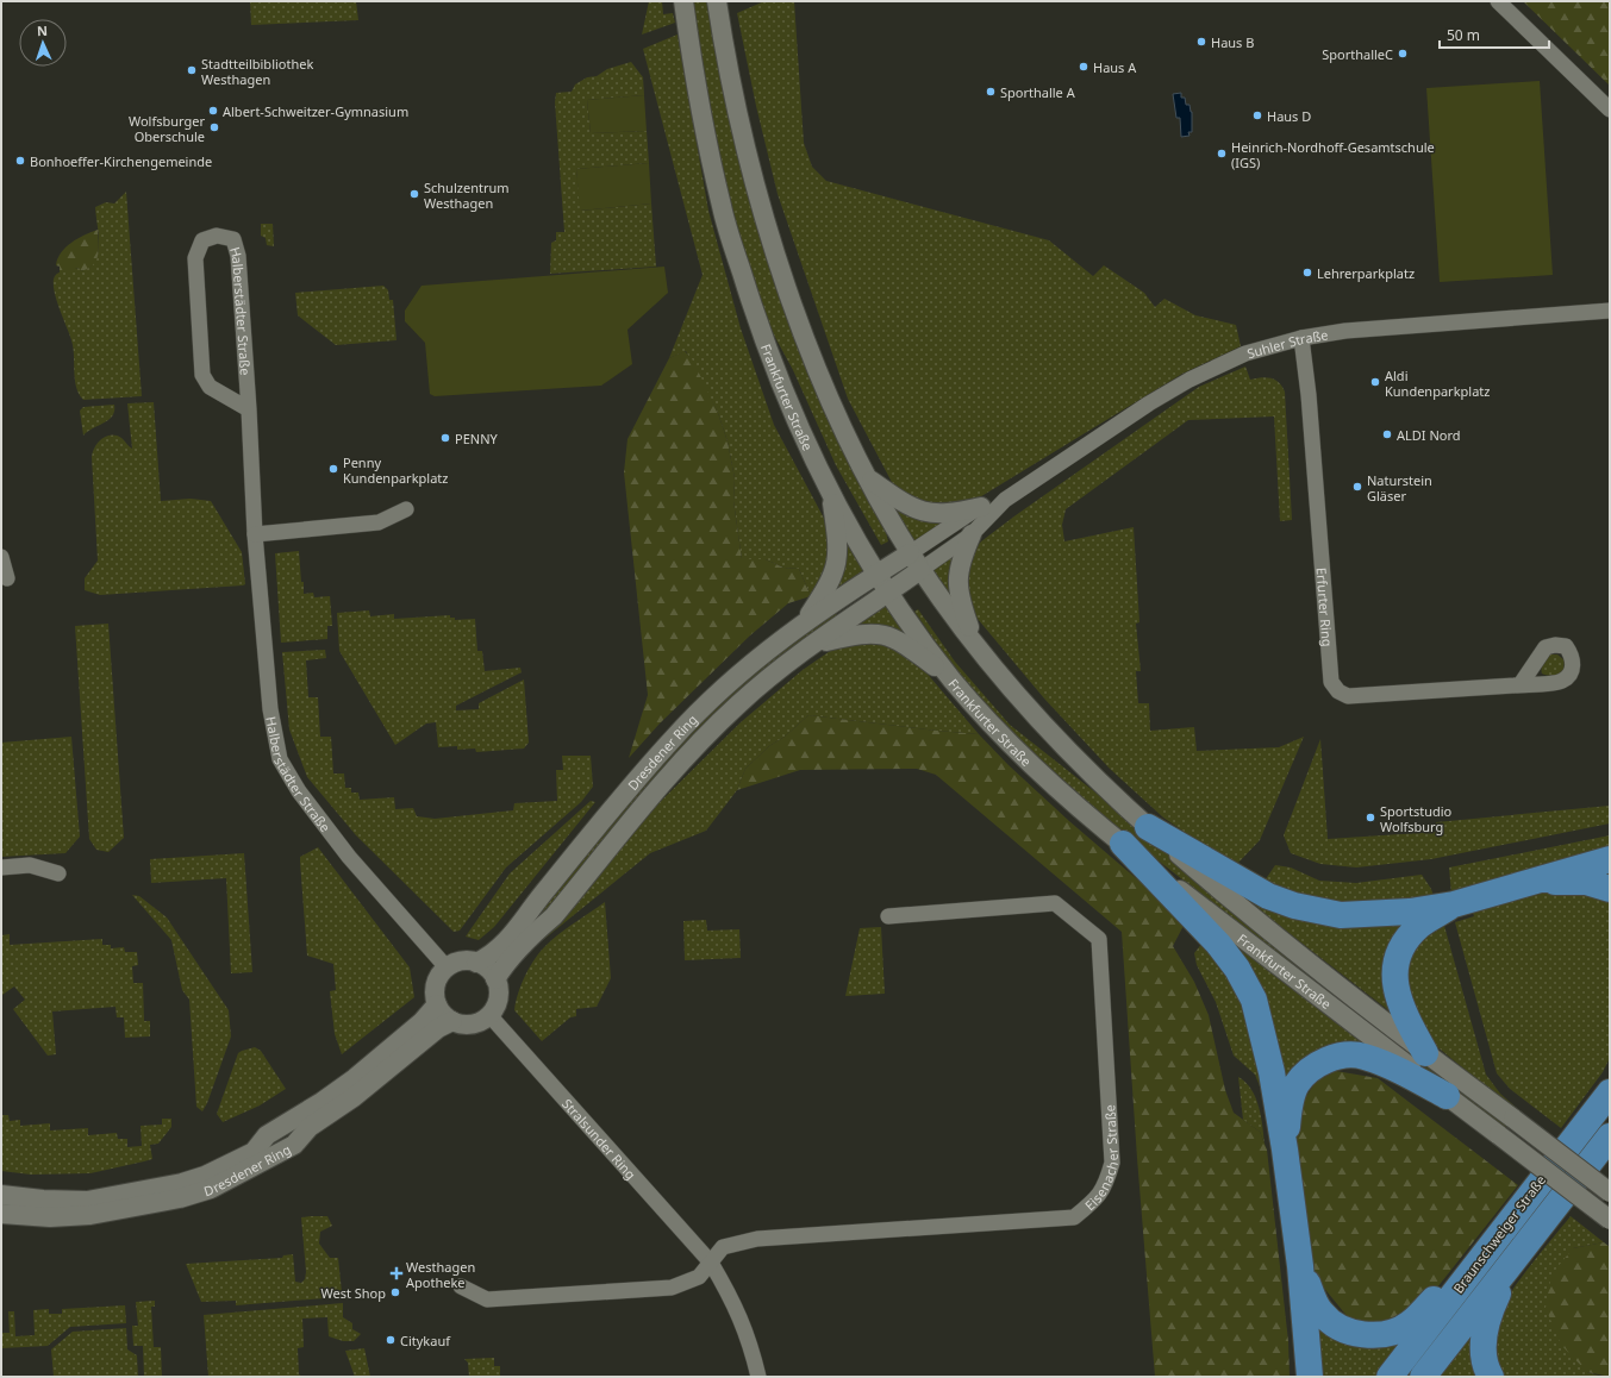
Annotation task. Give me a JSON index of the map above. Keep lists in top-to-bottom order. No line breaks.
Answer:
{"streets":{"highway":["Braunschweiger Straße"],"street":["Halberstädter Straße","Suhler Straße","Frankfurter Straße","Erfurter Ring","Dresdener Ring","Stralsunder Ring","Eisenacher Straße"]},"crossings":[["Halberstädter Straße","Dresdener Ring"],["Halberstädter Straße","Stralsunder Ring"],["Suhler Straße","Frankfurter Straße"],["Suhler Straße","Erfurter Ring"],["Suhler Straße","Dresdener Ring"],["Frankfurter Straße","Dresdener Ring"],["Dresdener Ring","Stralsunder Ring"],["Stralsunder Ring","Eisenacher Straße"]],"places":{"other":["Haus B","SporthalleC","Haus A","Stadtteilbibliothek Westhagen","Sporthalle A","Albert-Schweitzer-Gymnasium","Haus D","Wolfsburger Oberschule","Heinrich-Nordhoff-Gesamtschule (IGS)","Bonhoeffer-Kirchengemeinde","Schulzentrum Westhagen","Lehrerparkplatz","Aldi Kundenparkplatz","ALDI Nord","PENNY","Penny Kundenparkplatz","Naturstein Gläser","Sportstudio Wolfsburg","West Shop","Citykauf"],"health":["Westhagen Apotheke"]},"scale_bar":"50 m","north":"top"}
